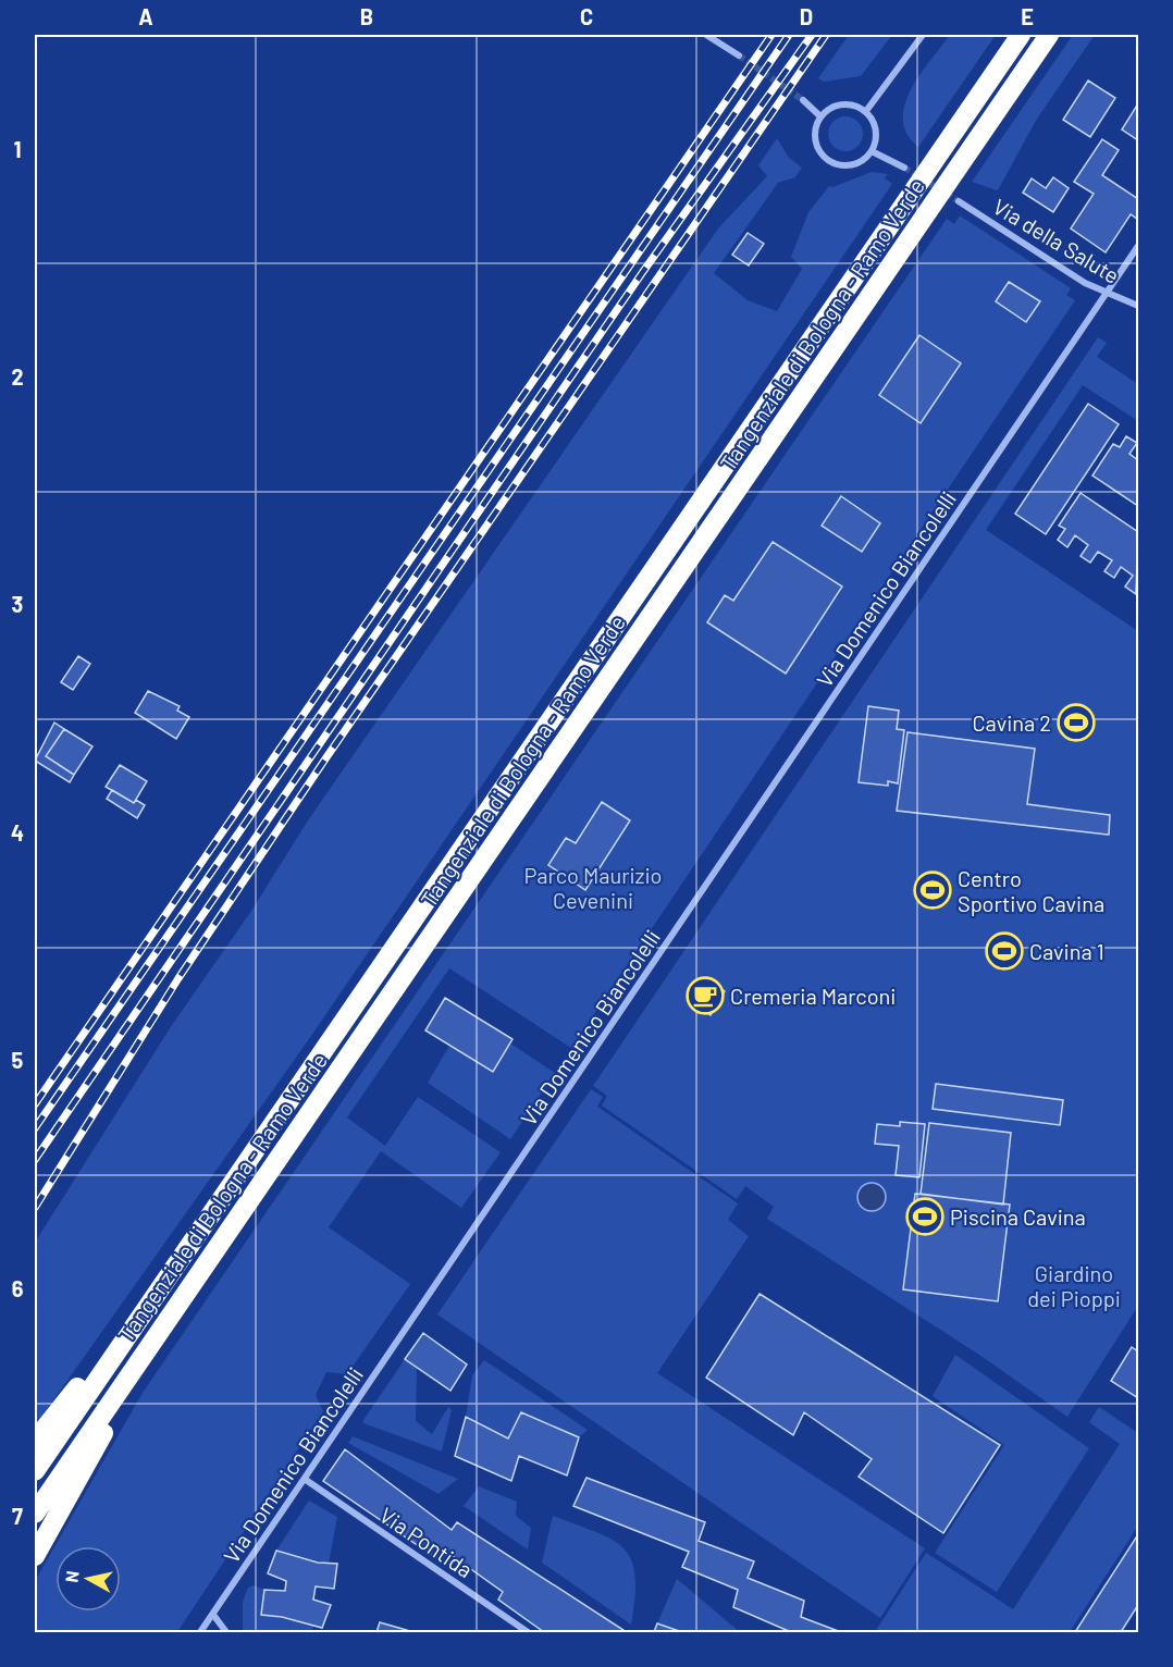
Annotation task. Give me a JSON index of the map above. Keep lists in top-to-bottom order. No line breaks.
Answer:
{"streets":{"highway":["Tangenziale di Bologna - Ramo Verde"],"street":["Via della Salute","Via Domenico Biancolelli","Via Pontida"]},"crossings":[["Via della Salute","Via Domenico Biancolelli"],["Via Domenico Biancolelli","Via Pontida"]],"parks":["Parco Maurizio Cevenini","Giardino dei Pioppi"],"places":{"sports":["Cavina 2","Centro Sportivo Cavina","Cavina 1","Piscina Cavina"],"cafe":["Cremeria Marconi"]},"north":"left","grid":{"columns":["A","B","C","D","E"],"rows":["1","2","3","4","5","6","7"]}}
